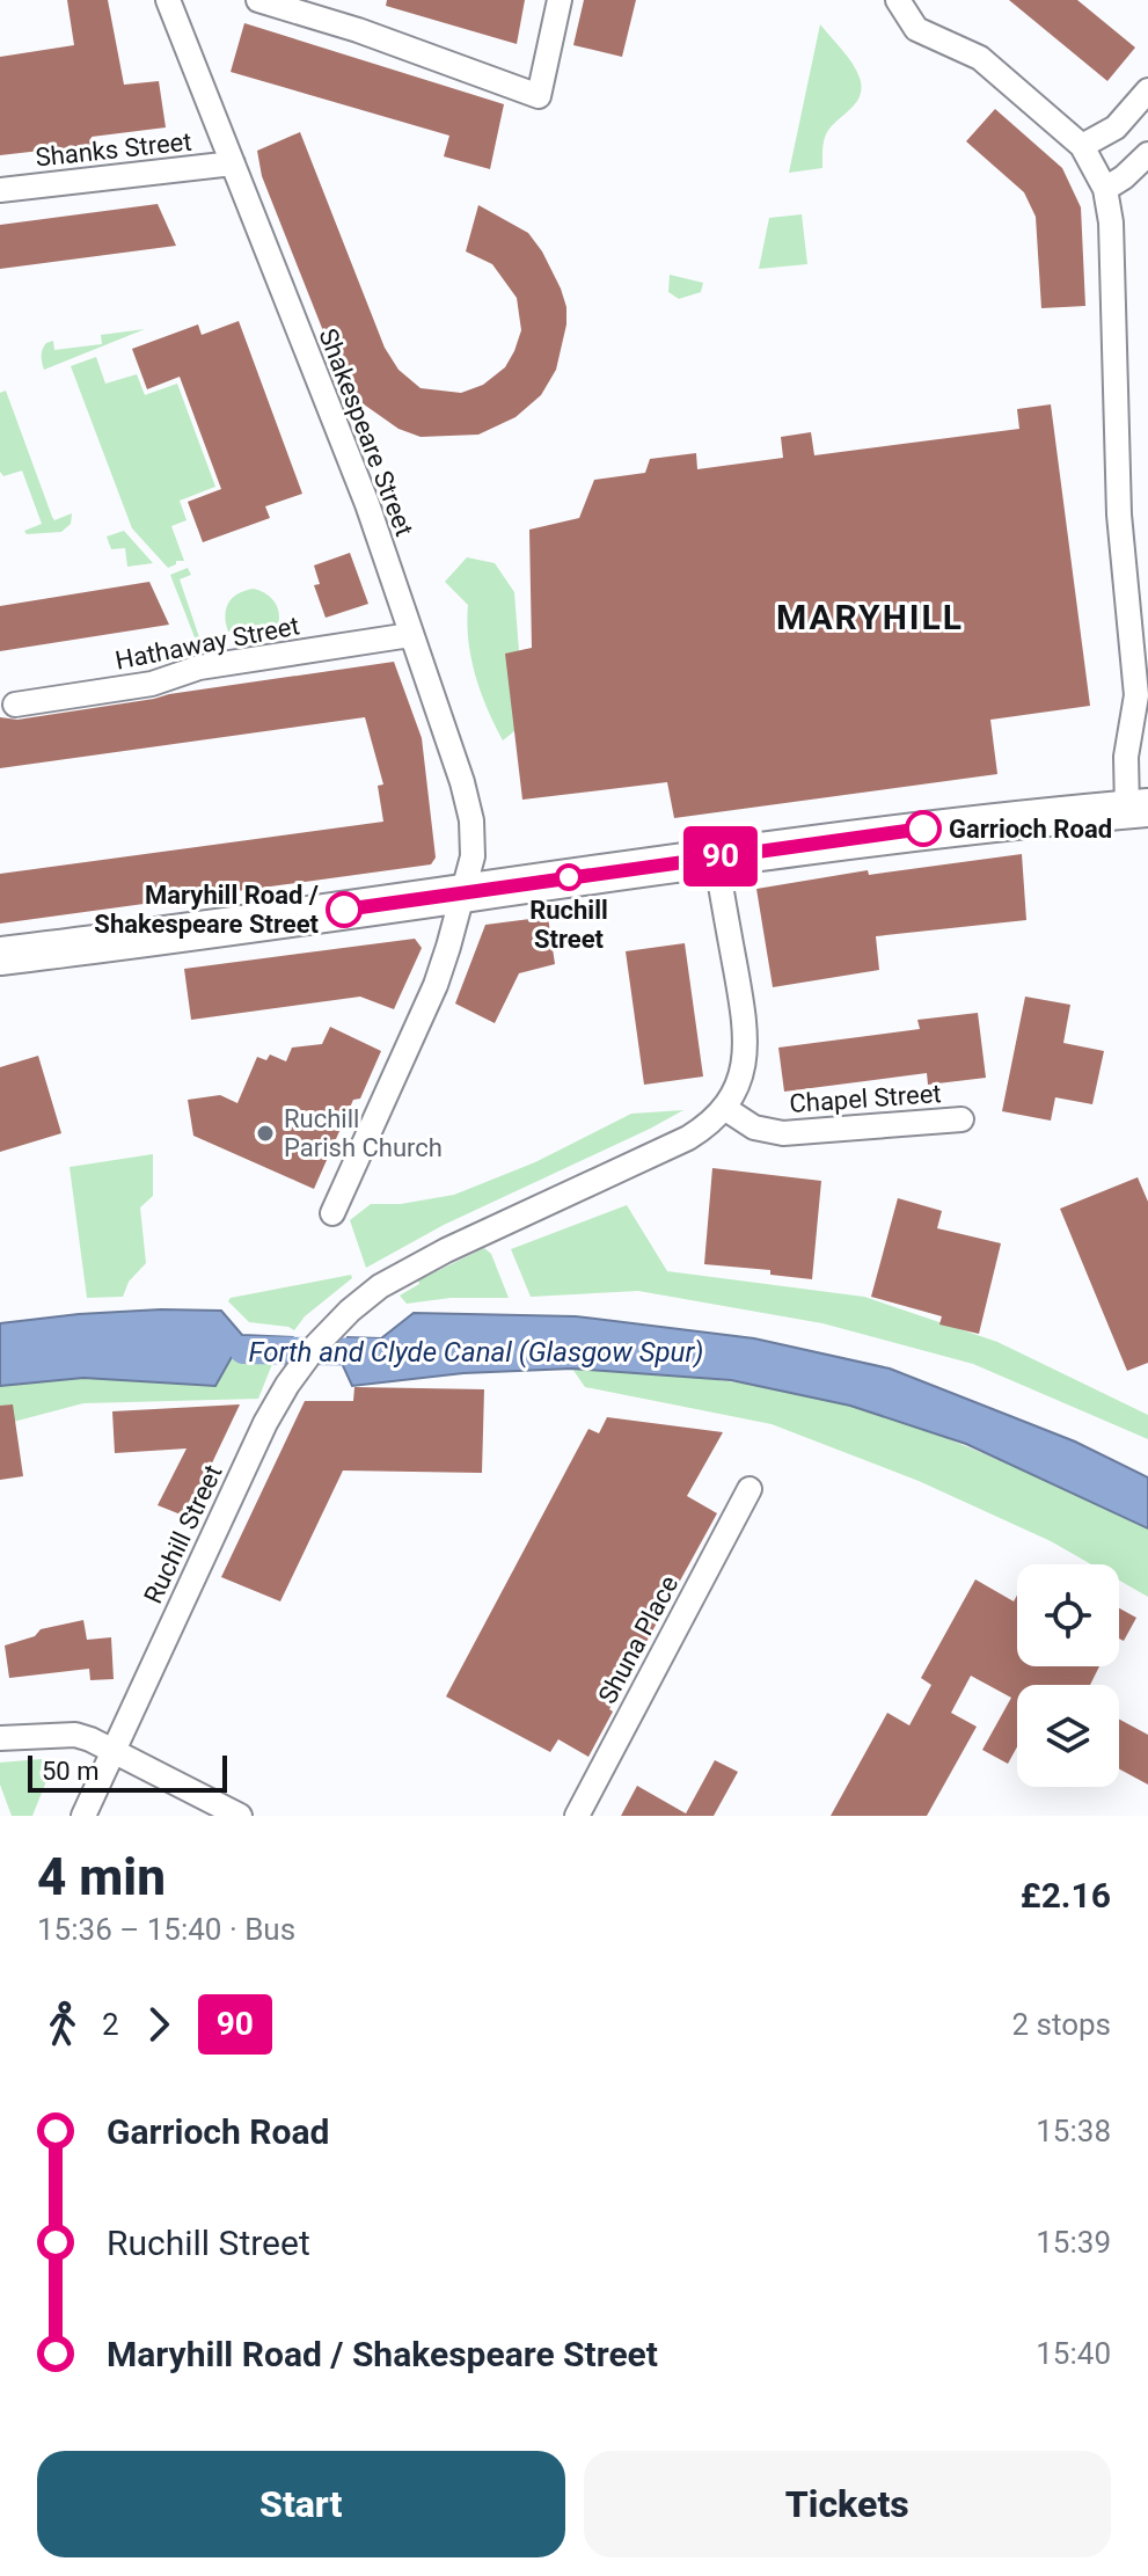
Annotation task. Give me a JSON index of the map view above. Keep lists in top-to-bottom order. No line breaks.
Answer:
{"streets":{"street":["Shanks Street","Shakespeare Street","Hathaway Street","Chapel Street","Ruchill Street","Shuna Place"]},"crossings":[["Shanks Street","Shakespeare Street"],["Shakespeare Street","Hathaway Street"],["Chapel Street","Ruchill Street"]],"districts":["MARYHILL"],"water":["Forth and Clyde Canal (Glasgow Spur)"],"places":["Garrioch Road","Ruchill Street","Maryhill Road / Shakespeare Street","Ruchill Parish Church"],"lines":["bus line 90"],"scale_bar":"50 m","page":{"on_map":"90","scale":"50 m","heading":["4 min","15:36 – 15:40 · Bus","£2.16"],"legs":["2","90","2 stops"],"list":[{"name":"Garrioch Road","value":"15:38"},{"name":"Ruchill Street","value":"15:39"},{"name":"Maryhill Road / Shakespeare Street","value":"15:40"}],"buttons":["Start","Tickets"]}}
